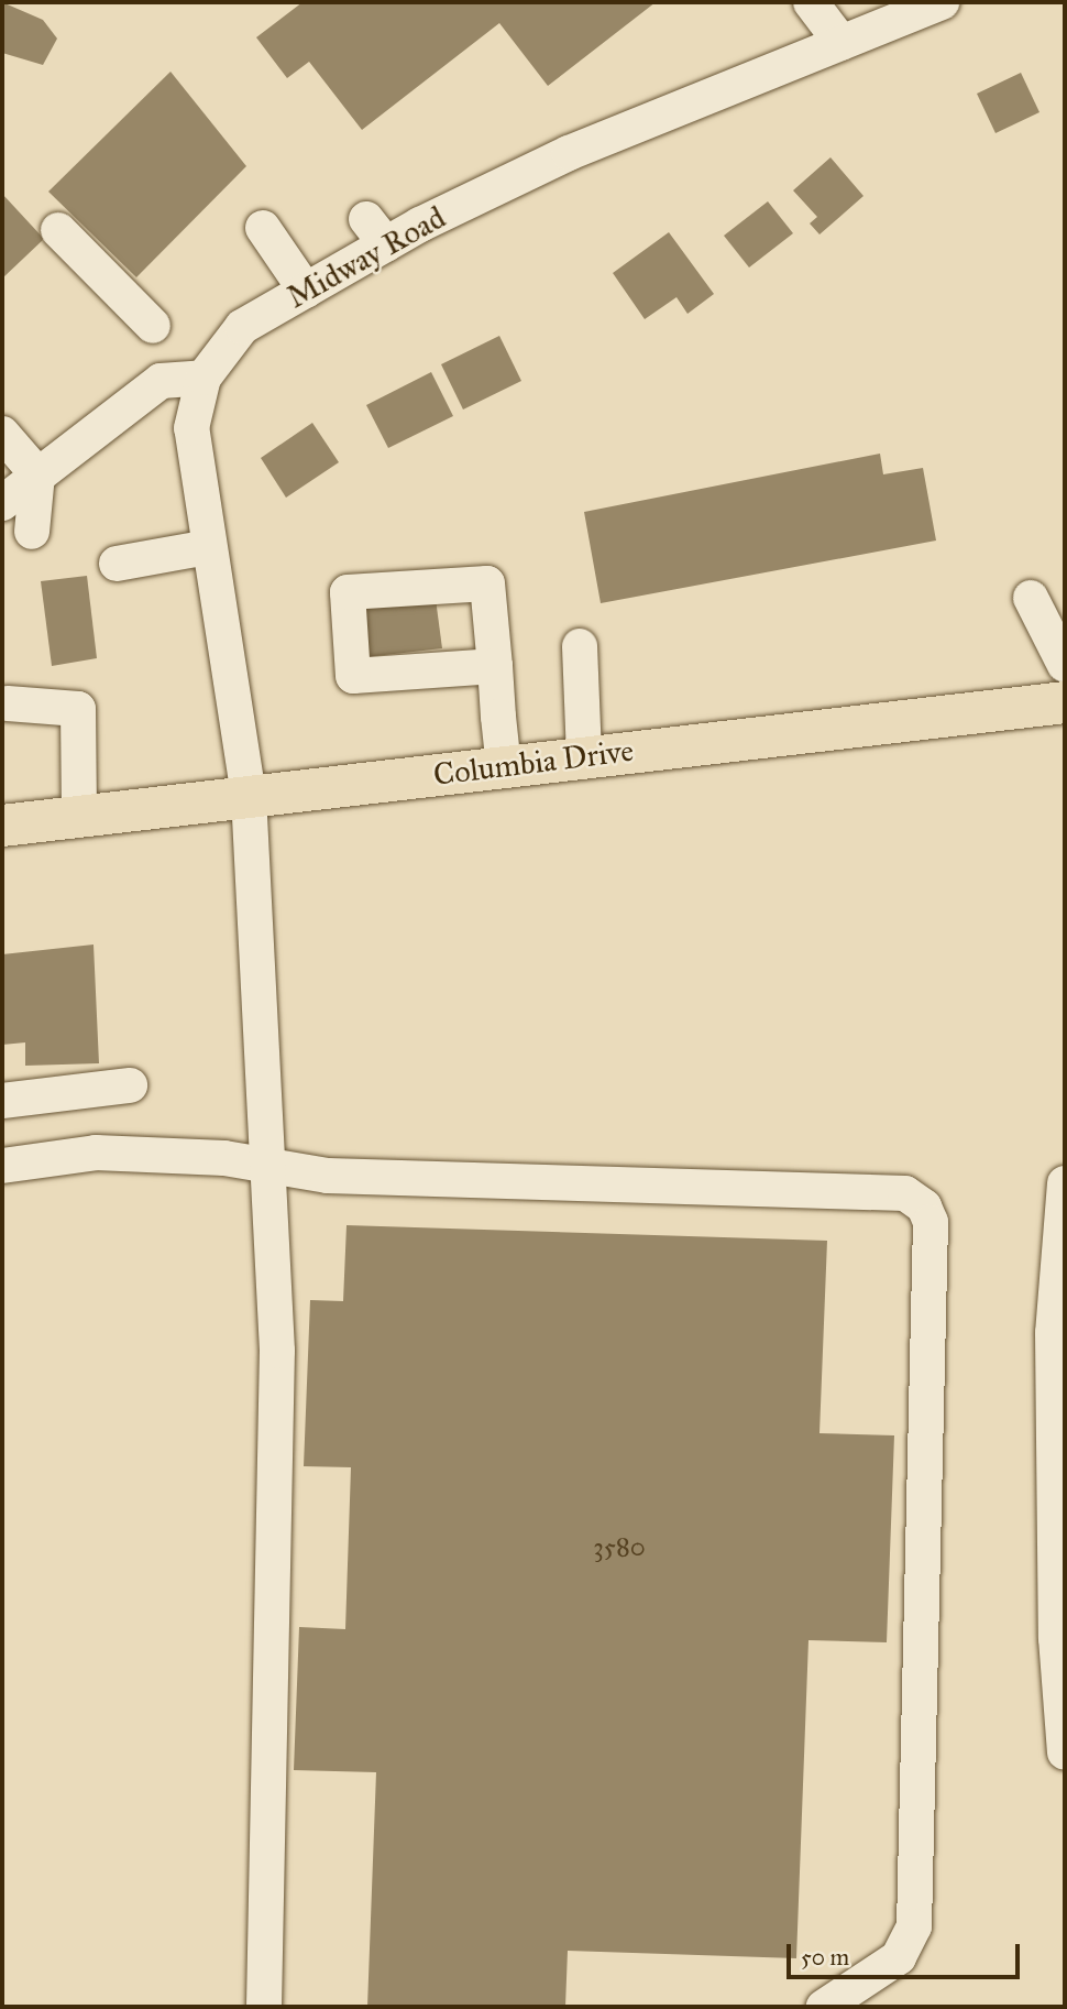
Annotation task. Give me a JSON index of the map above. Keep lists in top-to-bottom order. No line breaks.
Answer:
{"streets":{"main road":["Columbia Drive"],"street":["Midway Road"]},"crossings":[["Midway Road","Columbia Drive"]],"house_numbers":["3580"],"scale_bar":"50 m"}
